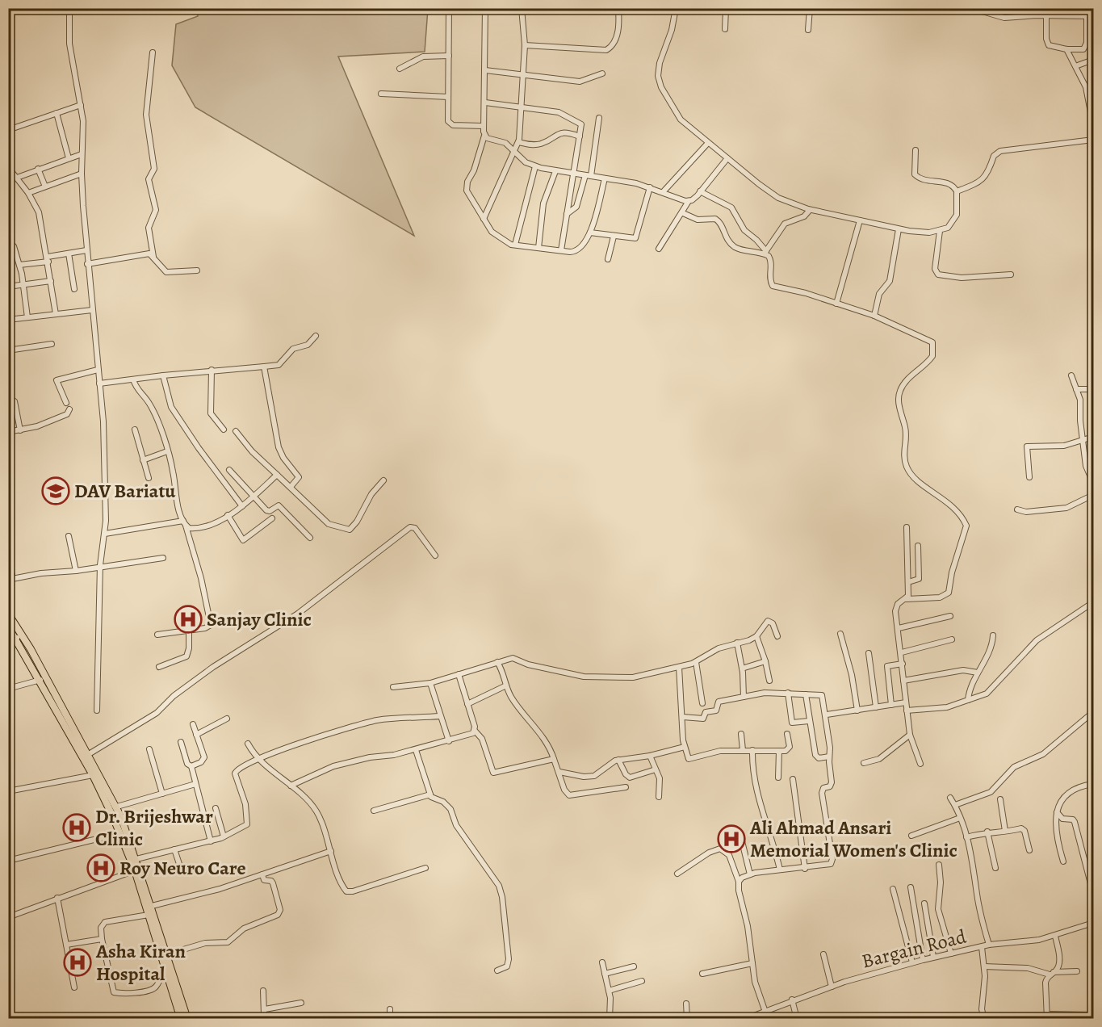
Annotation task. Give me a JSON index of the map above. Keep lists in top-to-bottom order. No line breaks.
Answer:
{"streets":{"street":["Bargain Road"]},"places":{"school or university":["DAV Bariatu"],"hospital":["Sanjay Clinic","Dr. Brijeshwar Clinic","Ali Ahmad Ansari Memorial Women's Clinic","Roy Neuro Care","Asha Kiran Hospital"]}}
